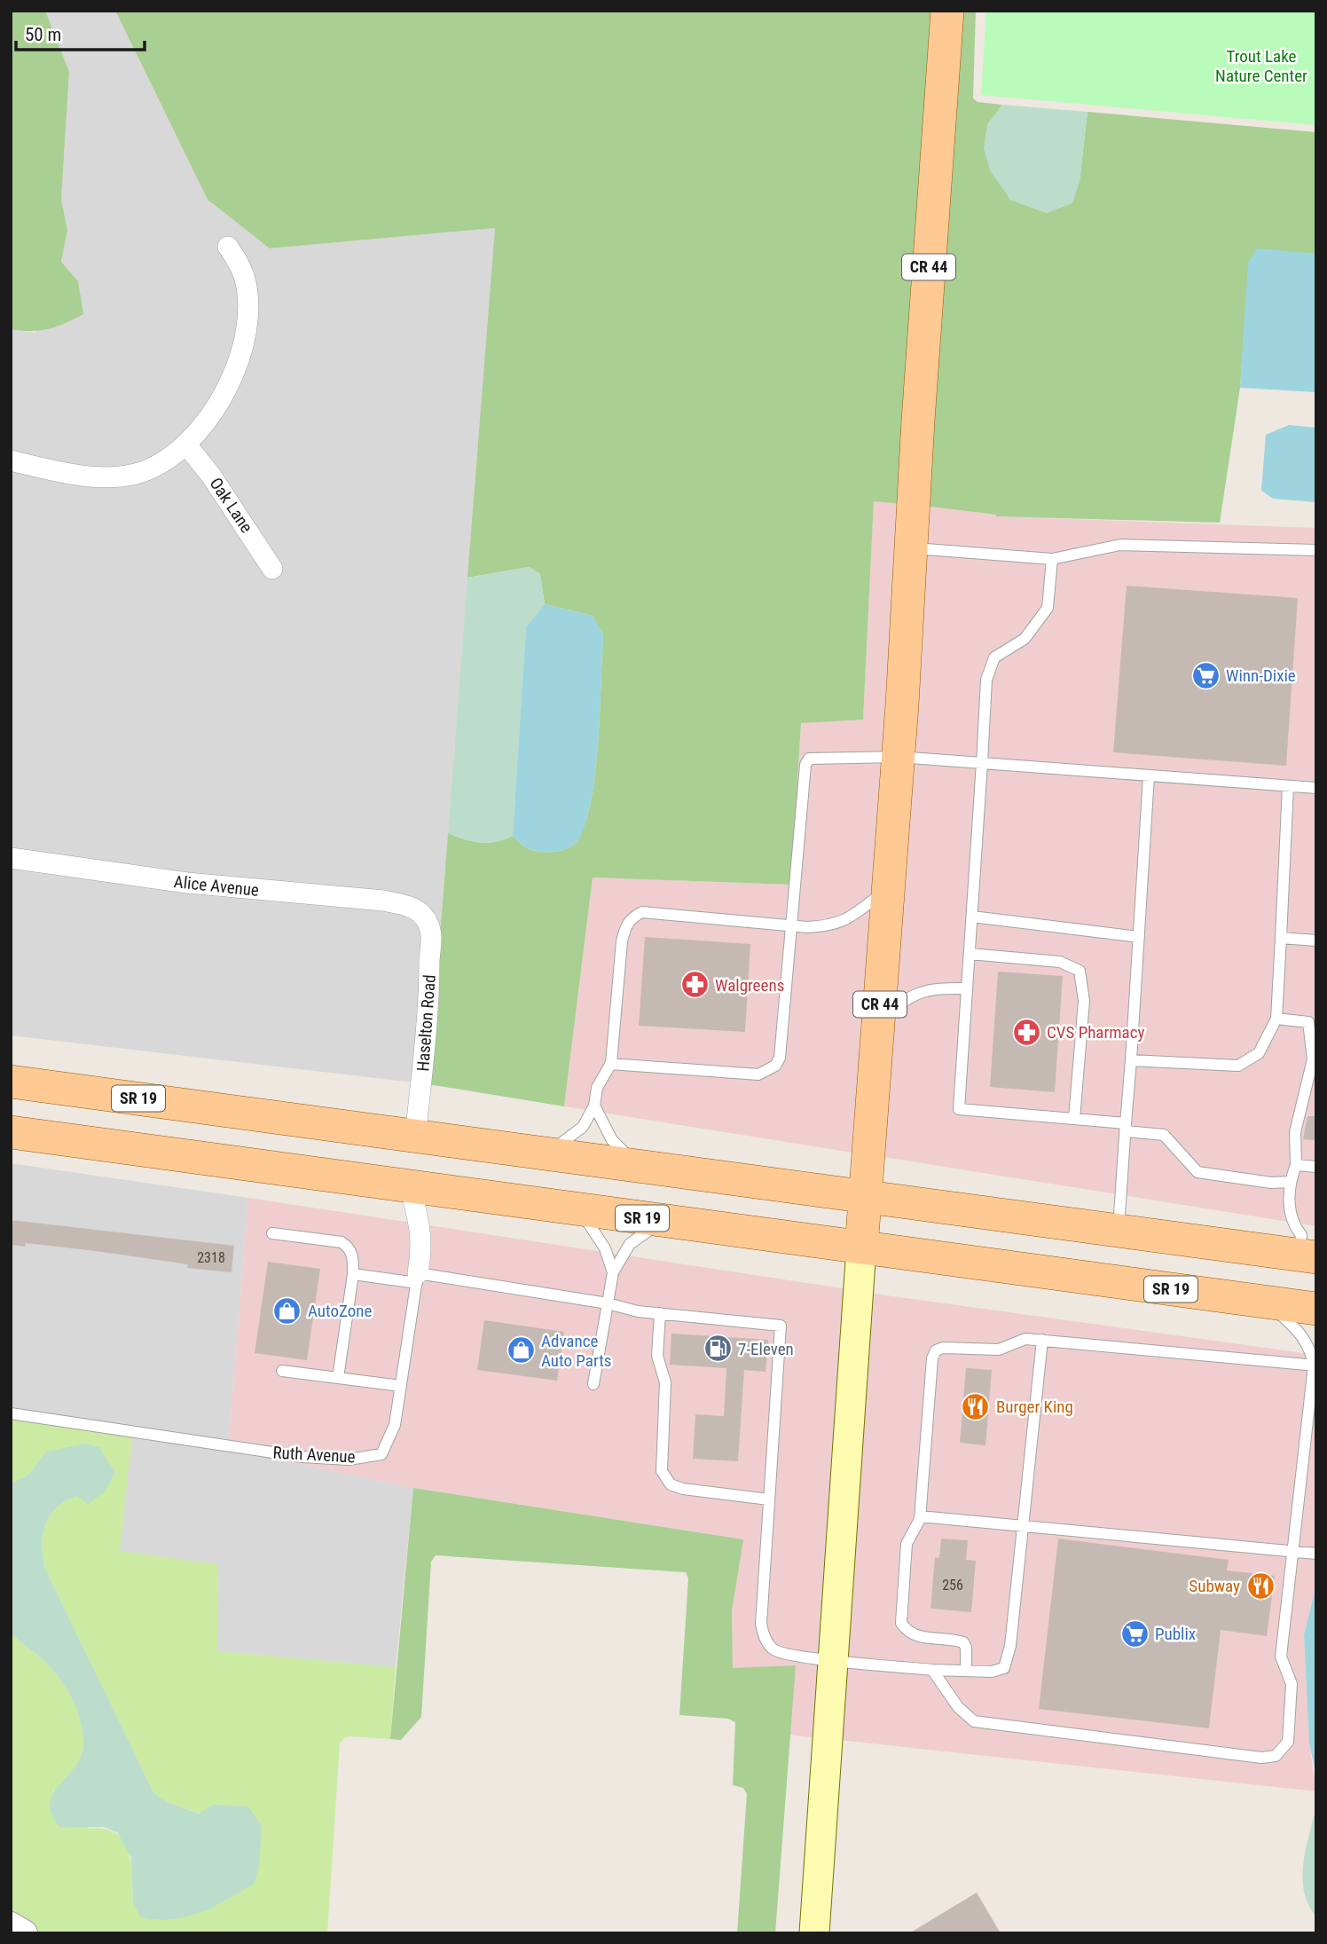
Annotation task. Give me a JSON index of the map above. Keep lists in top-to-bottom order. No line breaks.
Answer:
{"streets":{"main road":["CR 44","SR 19"],"street":["Oak Lane","Alice Avenue","Haselton Road","Ruth Avenue"]},"crossings":[["CR 44","SR 19"],["Alice Avenue","Haselton Road"],["Haselton Road","SR 19"],["SR 19","Ruth Avenue"]],"parks":["Trout Lake Nature Center"],"places":{"supermarket":["Winn-Dixie","Publix"],"pharmacy":["Walgreens","CVS Pharmacy"],"shop":["AutoZone","Advance Auto Parts"],"fuel station":["7-Eleven"],"restaurant":["Burger King","Subway"]},"house_numbers":["2318","256"],"scale_bar":"50 m"}
